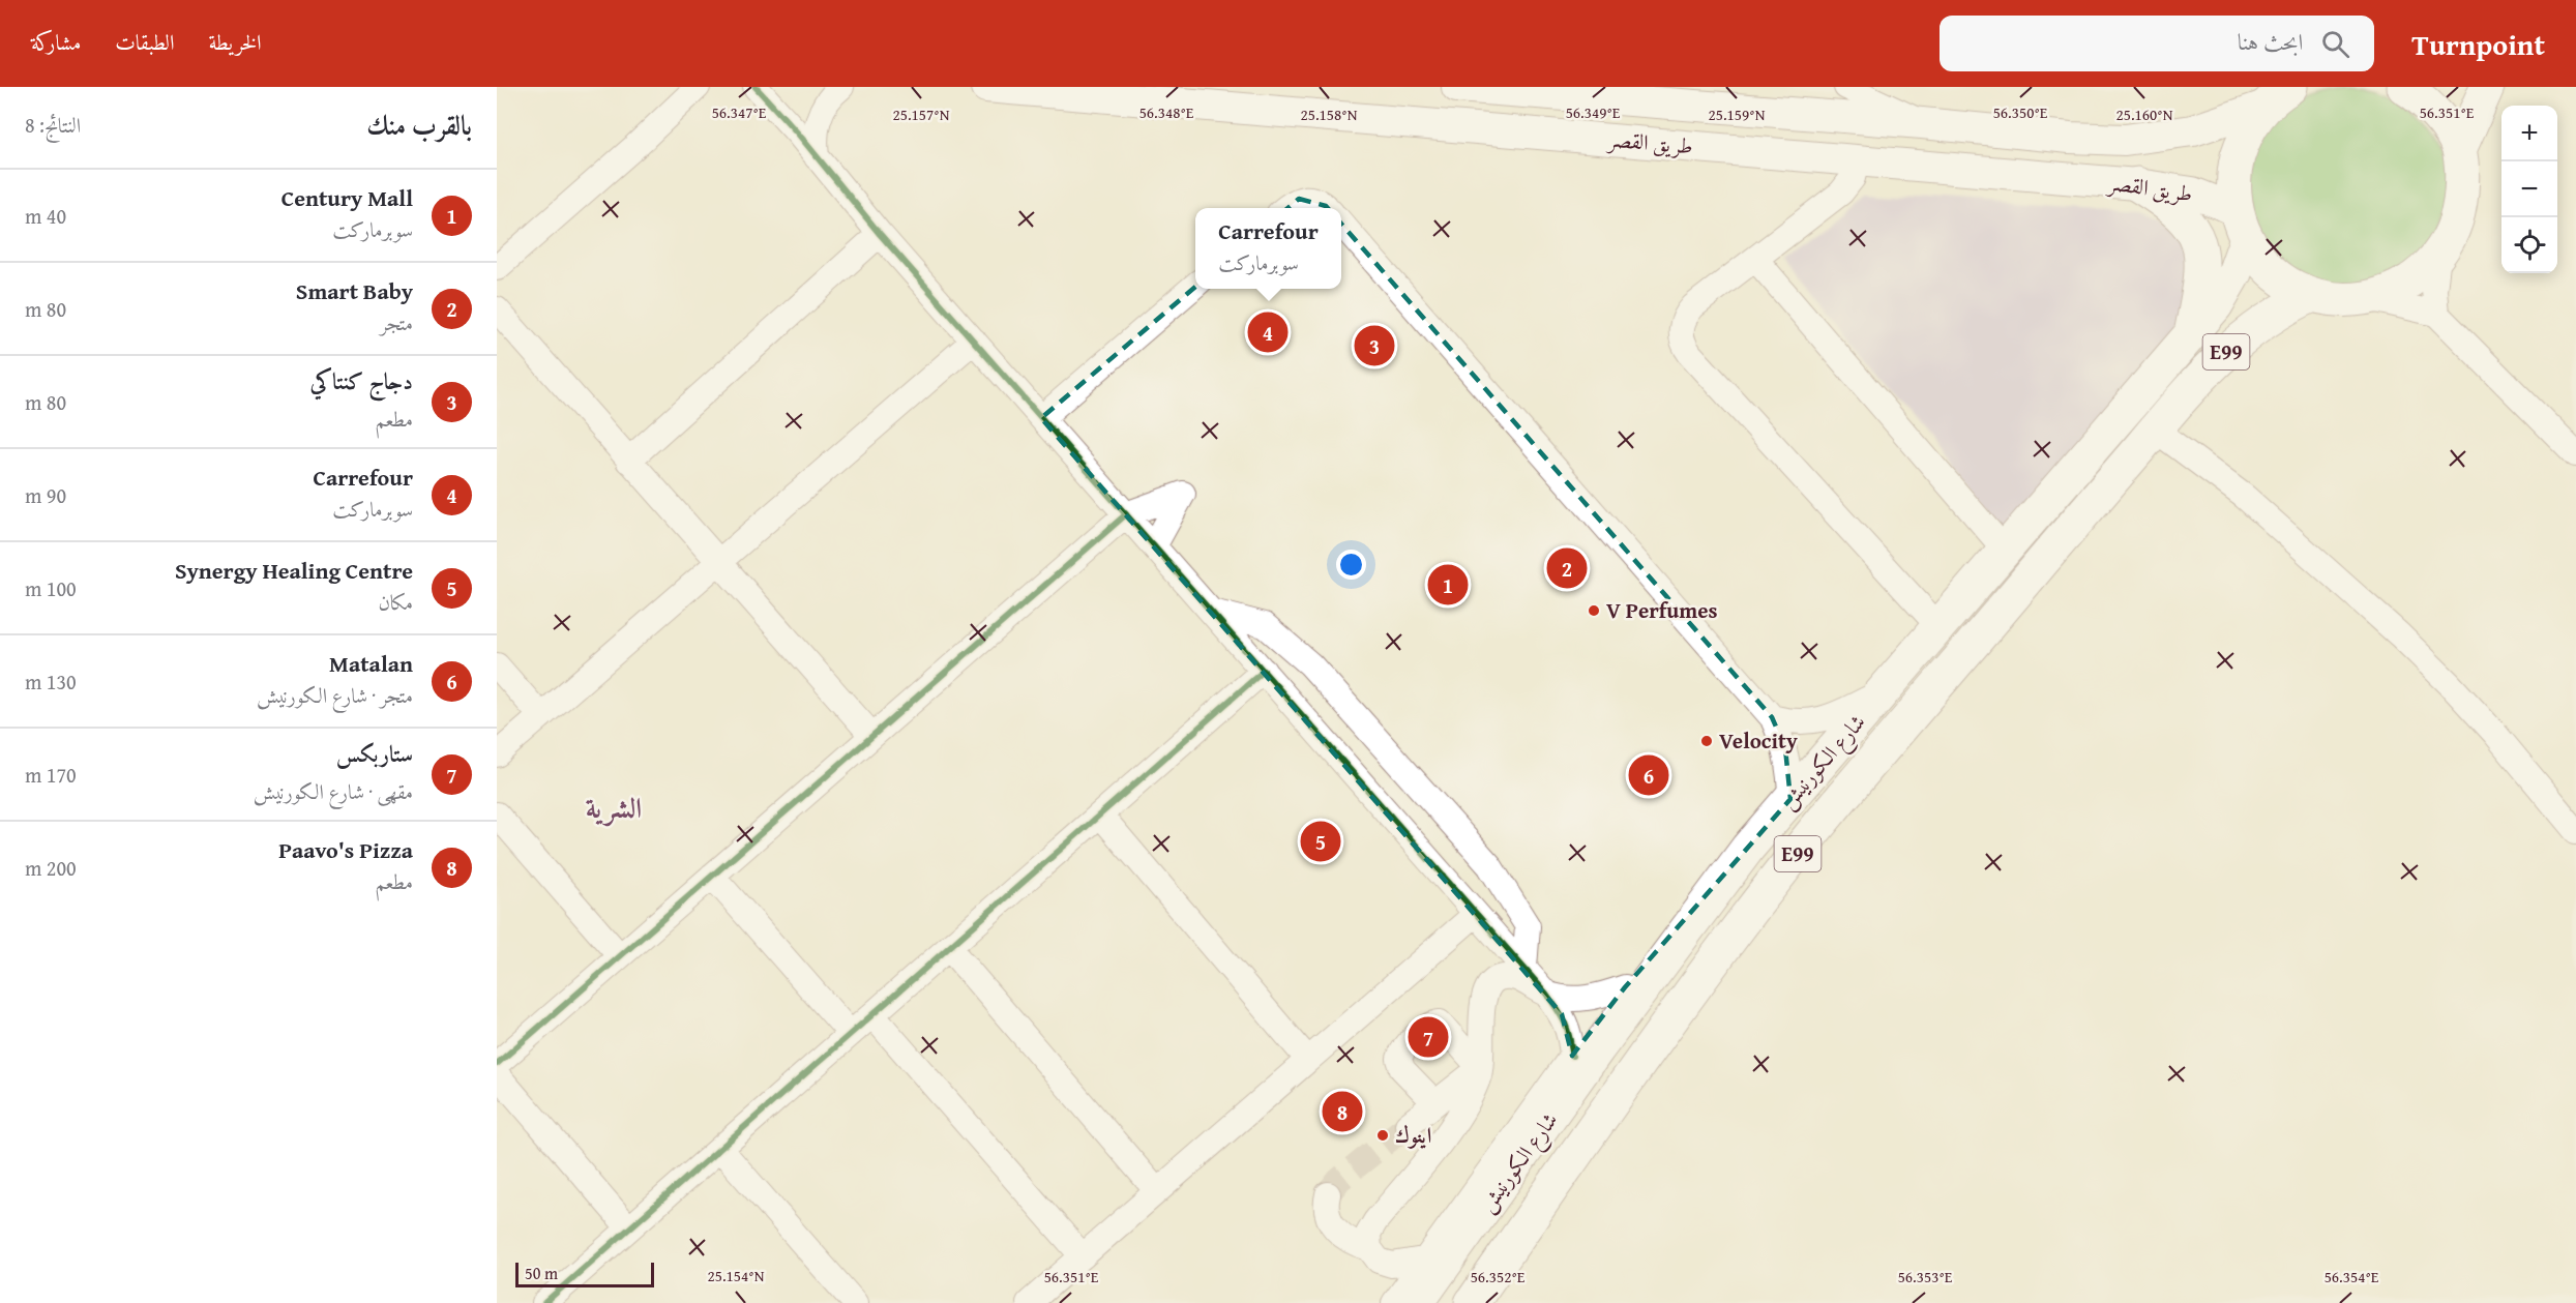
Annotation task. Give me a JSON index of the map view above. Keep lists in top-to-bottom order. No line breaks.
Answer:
{"streets":{"highway":["E99","شارع الكورنيش"],"main road":["طريق القصر"]},"crossings":[["طريق القصر","شارع الكورنيش"]],"districts":["الشرية"],"places":["V Perfumes","Velocity","اينوك"],"scale_bar":"50 m","page":{"header":"Turnpoint","search":"ابحث هنا","nav":["الخريطة","الطبقات","مشاركة"],"heading":["بالقرب منك","النتائج: 8"],"map_buttons":["+","−"],"list":[{"mark":"1","name":"Century Mall","note":"سوبرماركت","value":"40 m"},{"mark":"2","name":"Smart Baby","note":"متجر","value":"80 m"},{"mark":"3","name":"دجاج كنتاكي","note":"مطعم","value":"80 m"},{"mark":"4","name":"Carrefour","note":"سوبرماركت","value":"90 m"},{"mark":"5","name":"Synergy Healing Centre","note":"مكان","value":"100 m"},{"mark":"6","name":"Matalan","note":"متجر · شارع الكورنيش","value":"130 m"},{"mark":"7","name":"ستاربكس","note":"مقهى · شارع الكورنيش","value":"170 m"},{"mark":"8","name":"Paavo's Pizza","note":"مطعم","value":"200 m"}],"popup":["Carrefour","سوبرماركت"],"pins":["4","3","2","1","6","5","7","8"],"scale":"50 m"},"coordinates":["56.347°E","56.348°E","56.349°E","56.350°E","56.351°E","25.157°N","25.158°N","25.159°N","25.160°N","25.154°N","56.352°E","56.353°E","56.354°E"]}
